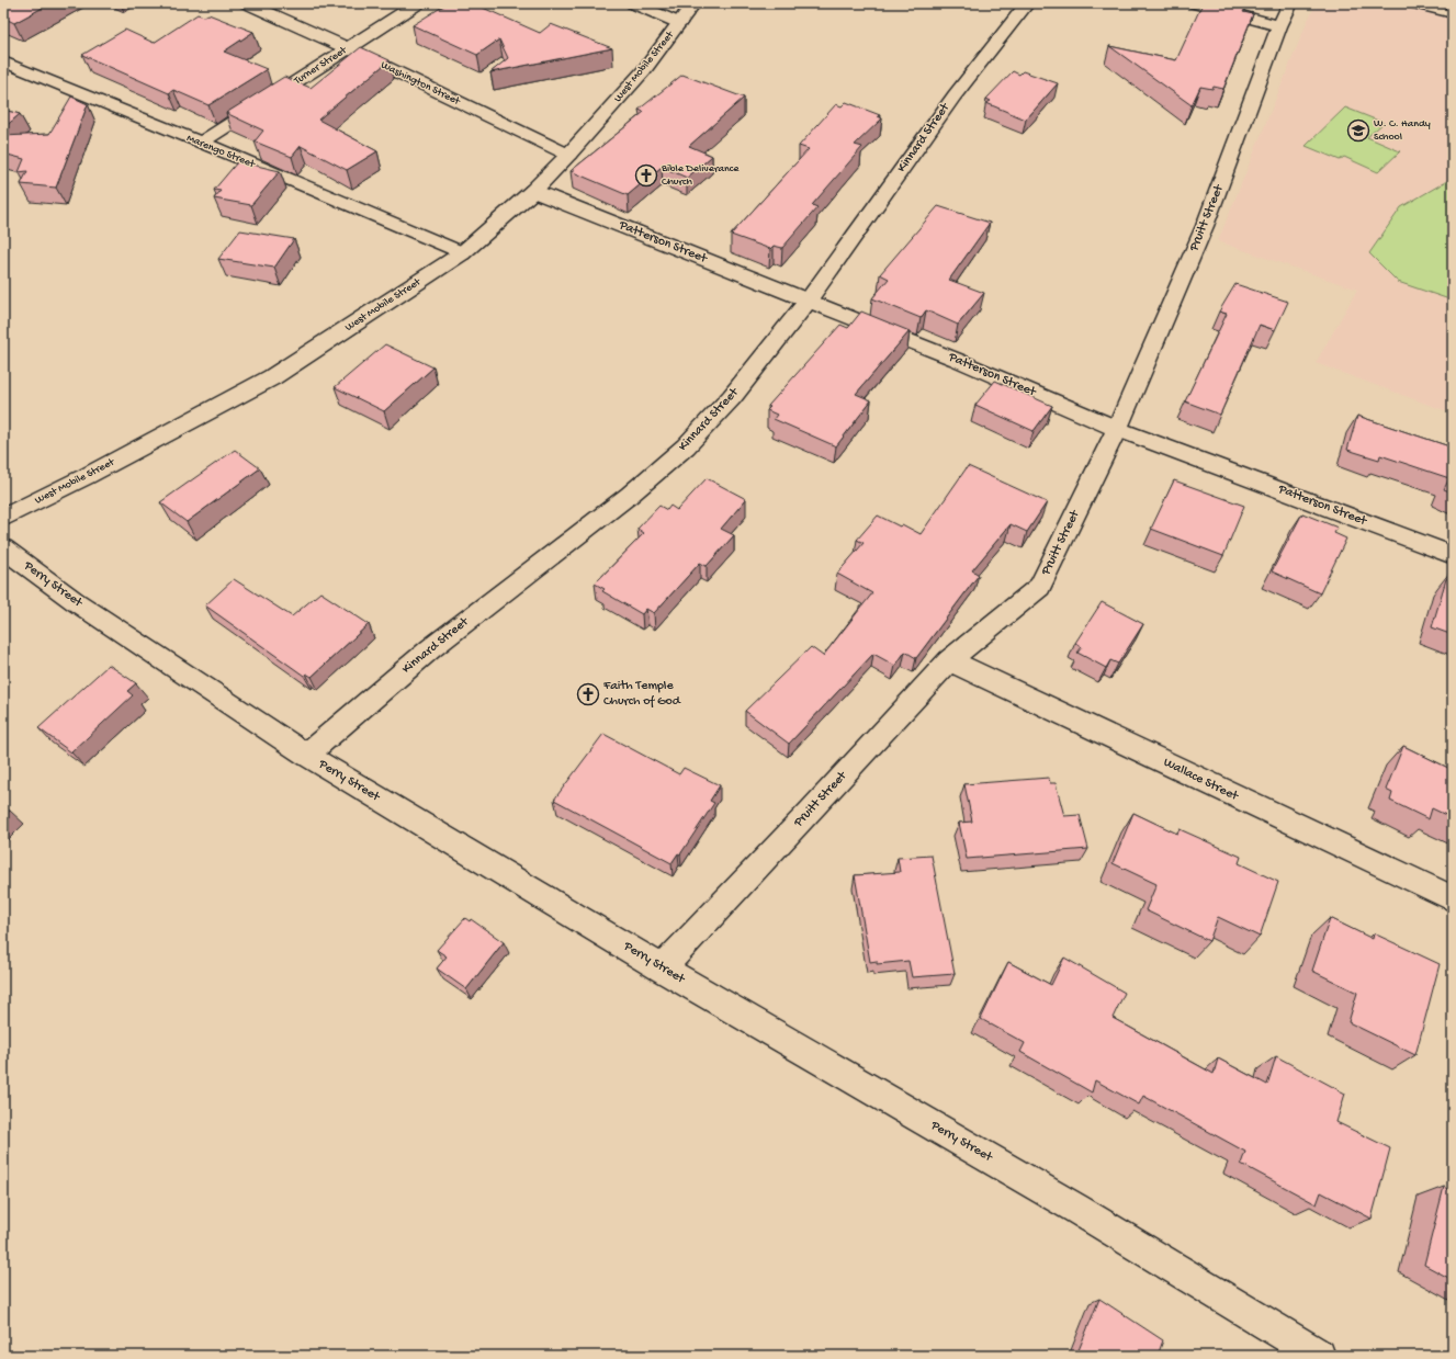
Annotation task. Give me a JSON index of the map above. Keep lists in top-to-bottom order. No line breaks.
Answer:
{"streets":{"street":["Turner Street","West Mobile Street","Washington Street","Kinnard Street","Marengo Street","Pruitt Street","Patterson Street","Perry Street","Wallace Street"]},"crossings":[["Turner Street","Washington Street"],["Turner Street","Marengo Street"],["West Mobile Street","Washington Street"],["West Mobile Street","Marengo Street"],["West Mobile Street","Patterson Street"],["Kinnard Street","Patterson Street"],["Kinnard Street","Perry Street"],["Pruitt Street","Patterson Street"],["Pruitt Street","Perry Street"],["Pruitt Street","Wallace Street"]],"places":{"school or university":["W. C. Handy School"],"church":["Bible Deliverance Church","Faith Temple Church of God"]}}
